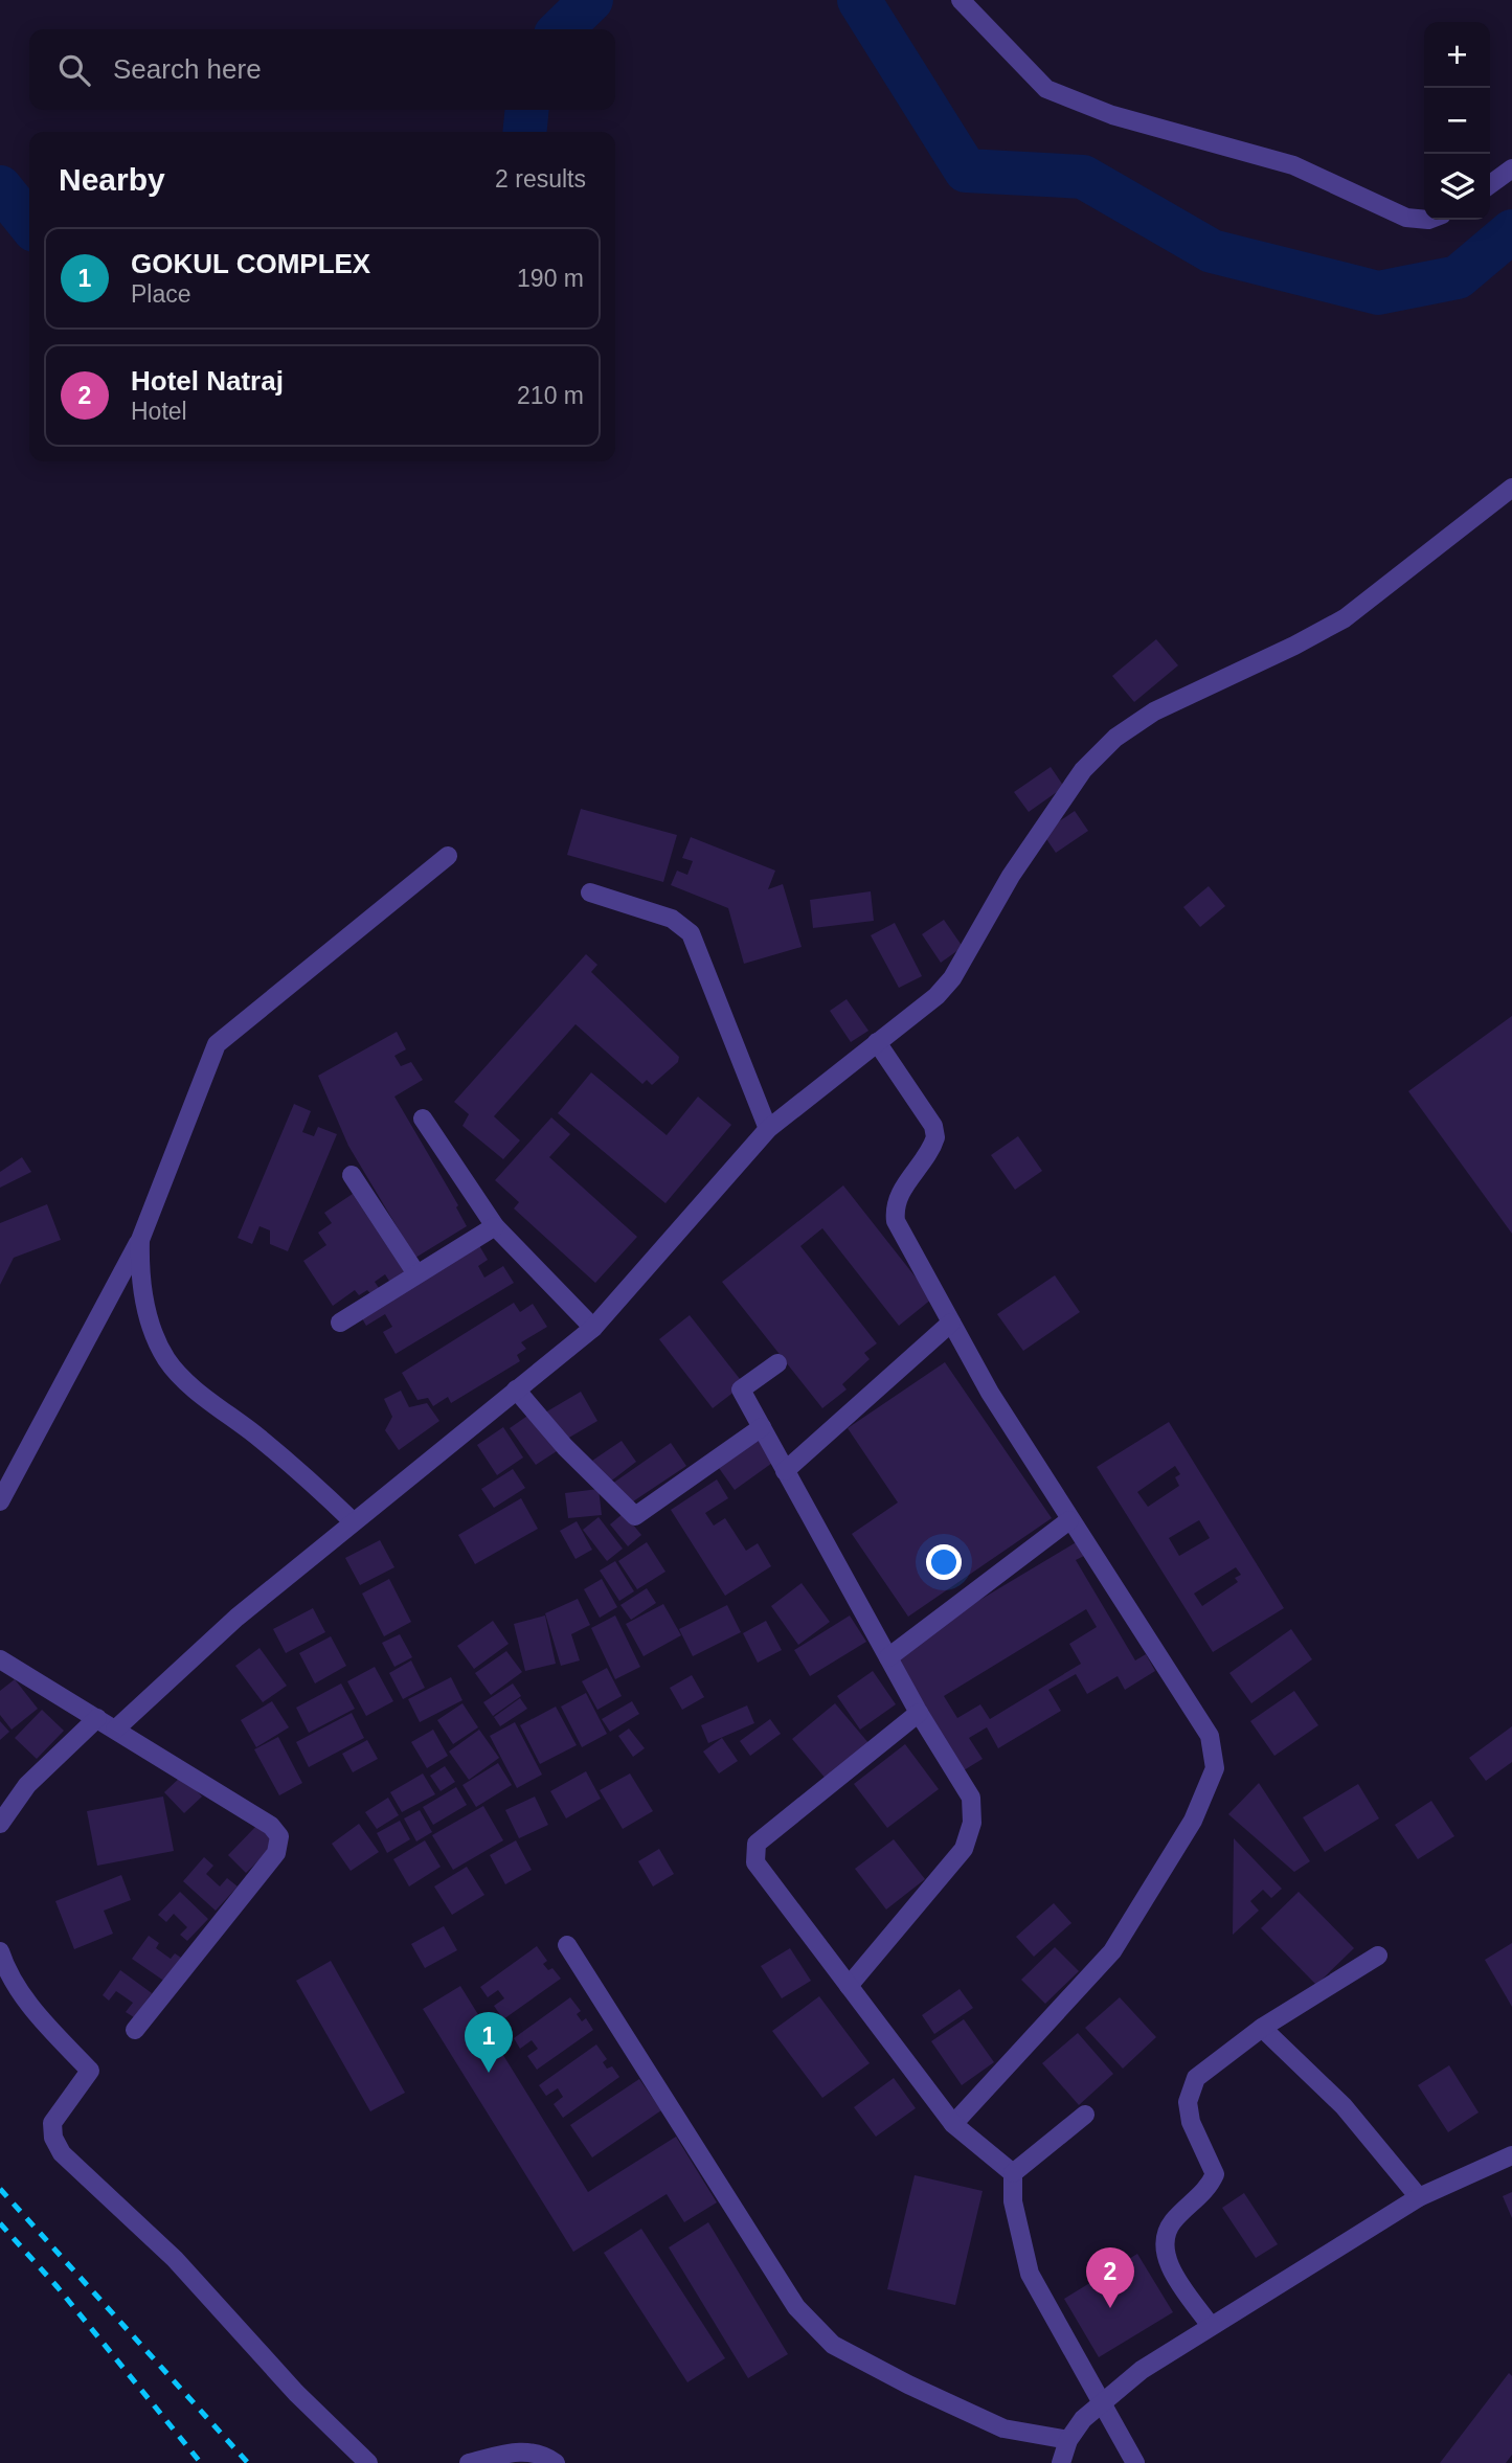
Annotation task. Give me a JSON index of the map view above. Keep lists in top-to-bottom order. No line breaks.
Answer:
{"page":{"map_buttons":["+","−"],"search":"Search here","heading":["Nearby","2 results"],"list":[{"mark":"1","name":"GOKUL COMPLEX","note":"Place","value":"190 m"},{"mark":"2","name":"Hotel Natraj","note":"Hotel","value":"210 m"}],"pins":["1","2"]}}
